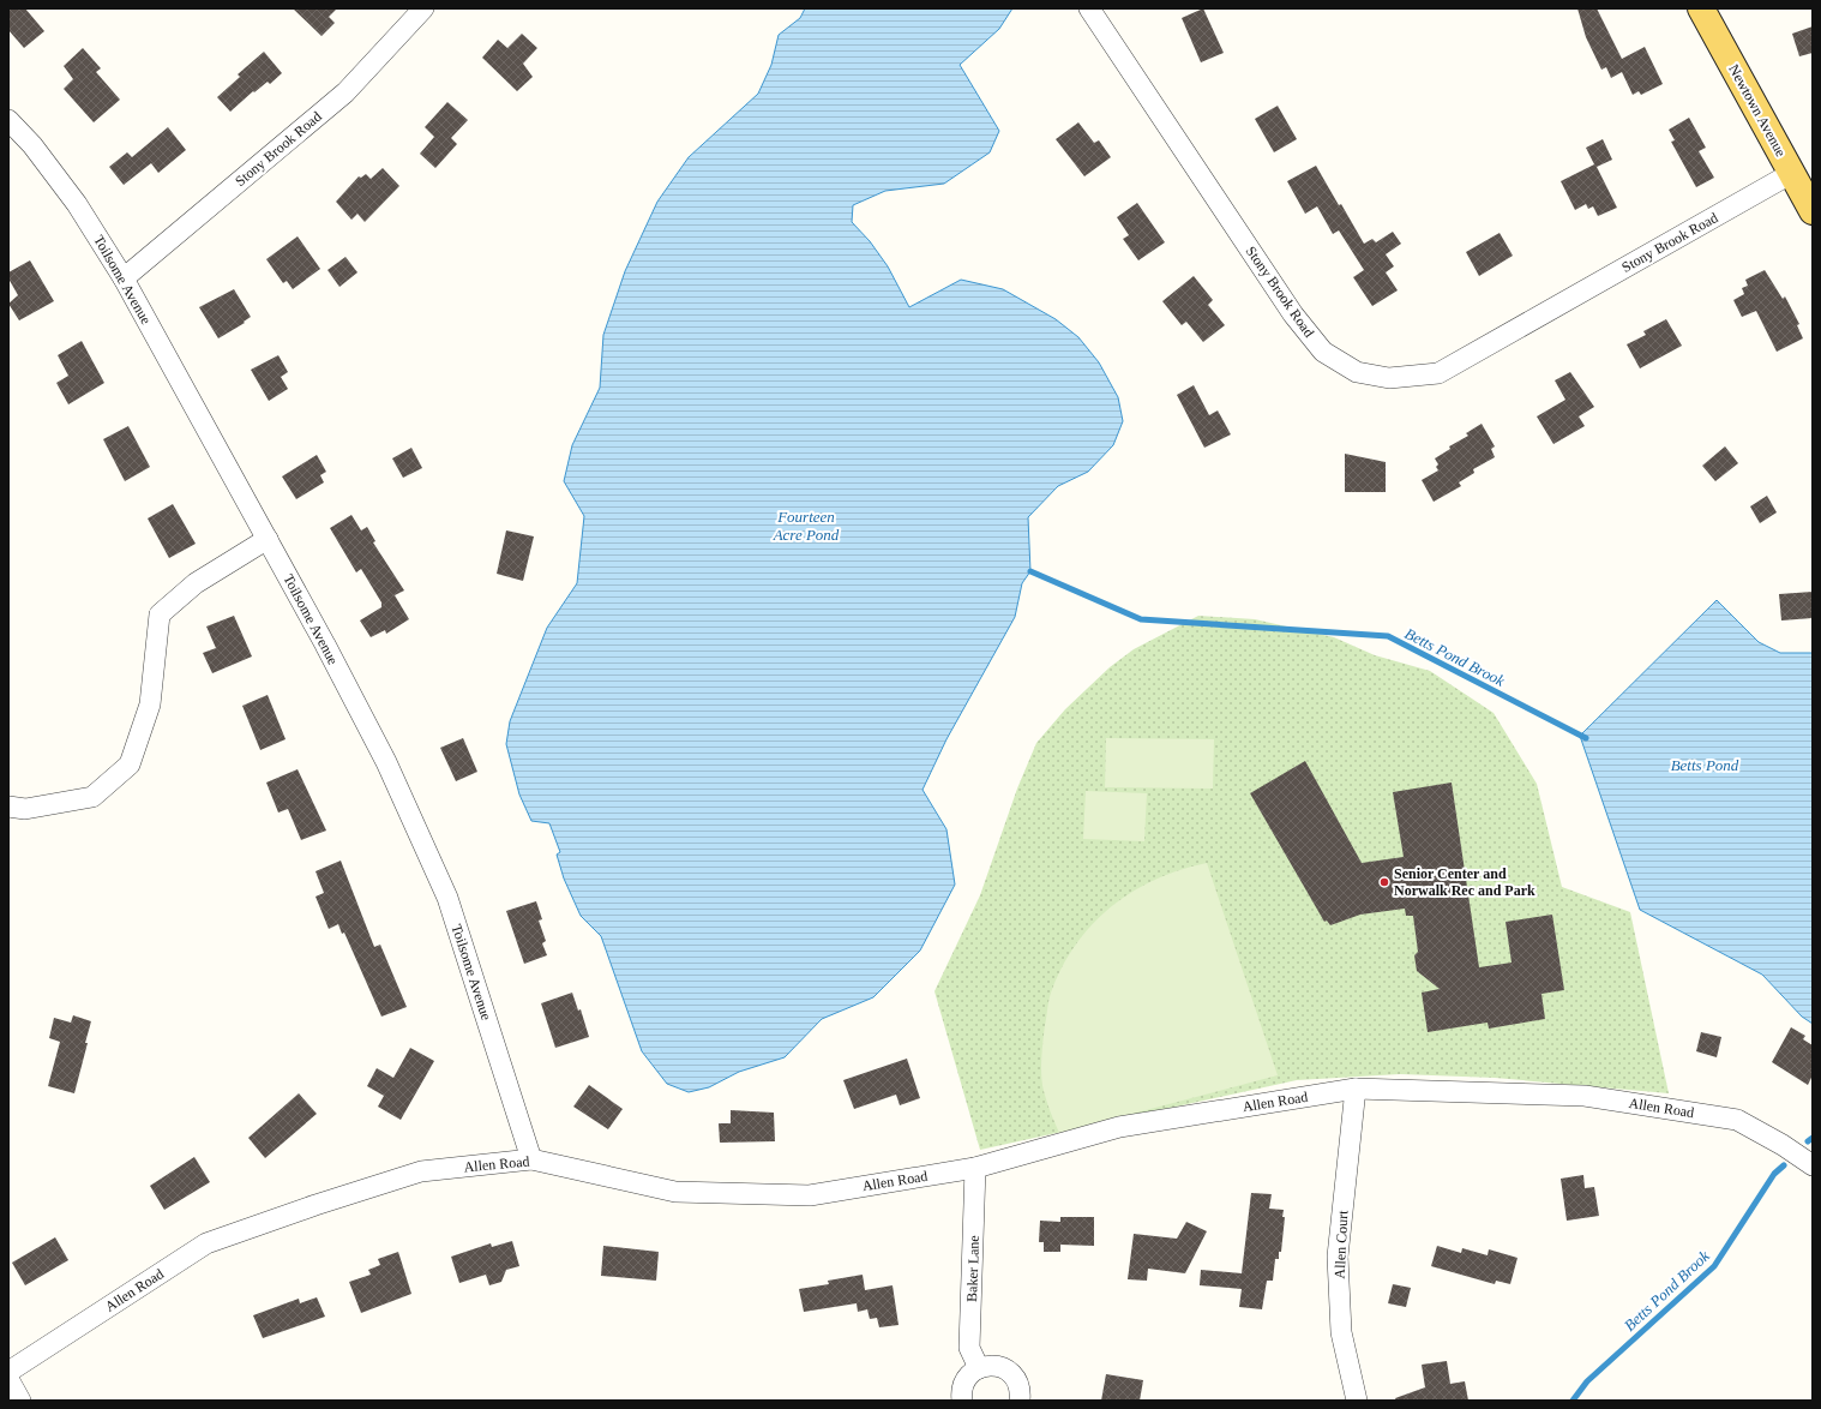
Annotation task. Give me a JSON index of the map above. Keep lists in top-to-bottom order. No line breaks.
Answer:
{"streets":{"main road":["Newtown Avenue"],"street":["Stony Brook Road","Toilsome Avenue","Allen Road","Allen Court","Baker Lane"]},"crossings":[["Newtown Avenue","Stony Brook Road"],["Stony Brook Road","Toilsome Avenue"],["Toilsome Avenue","Allen Road"],["Allen Road","Allen Court"],["Allen Road","Baker Lane"]],"water":["Fourteen Acre Pond","Betts Pond Brook","Betts Pond"],"places":["Senior Center and Norwalk Rec and Park"]}
